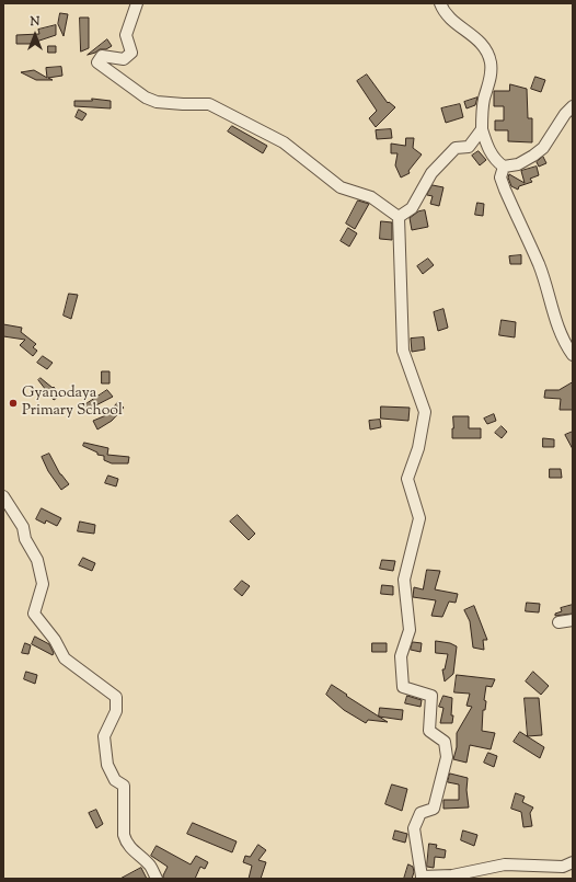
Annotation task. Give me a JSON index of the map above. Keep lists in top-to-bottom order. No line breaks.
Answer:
{"places":["Gyanodaya Primary School"],"north":"top"}
